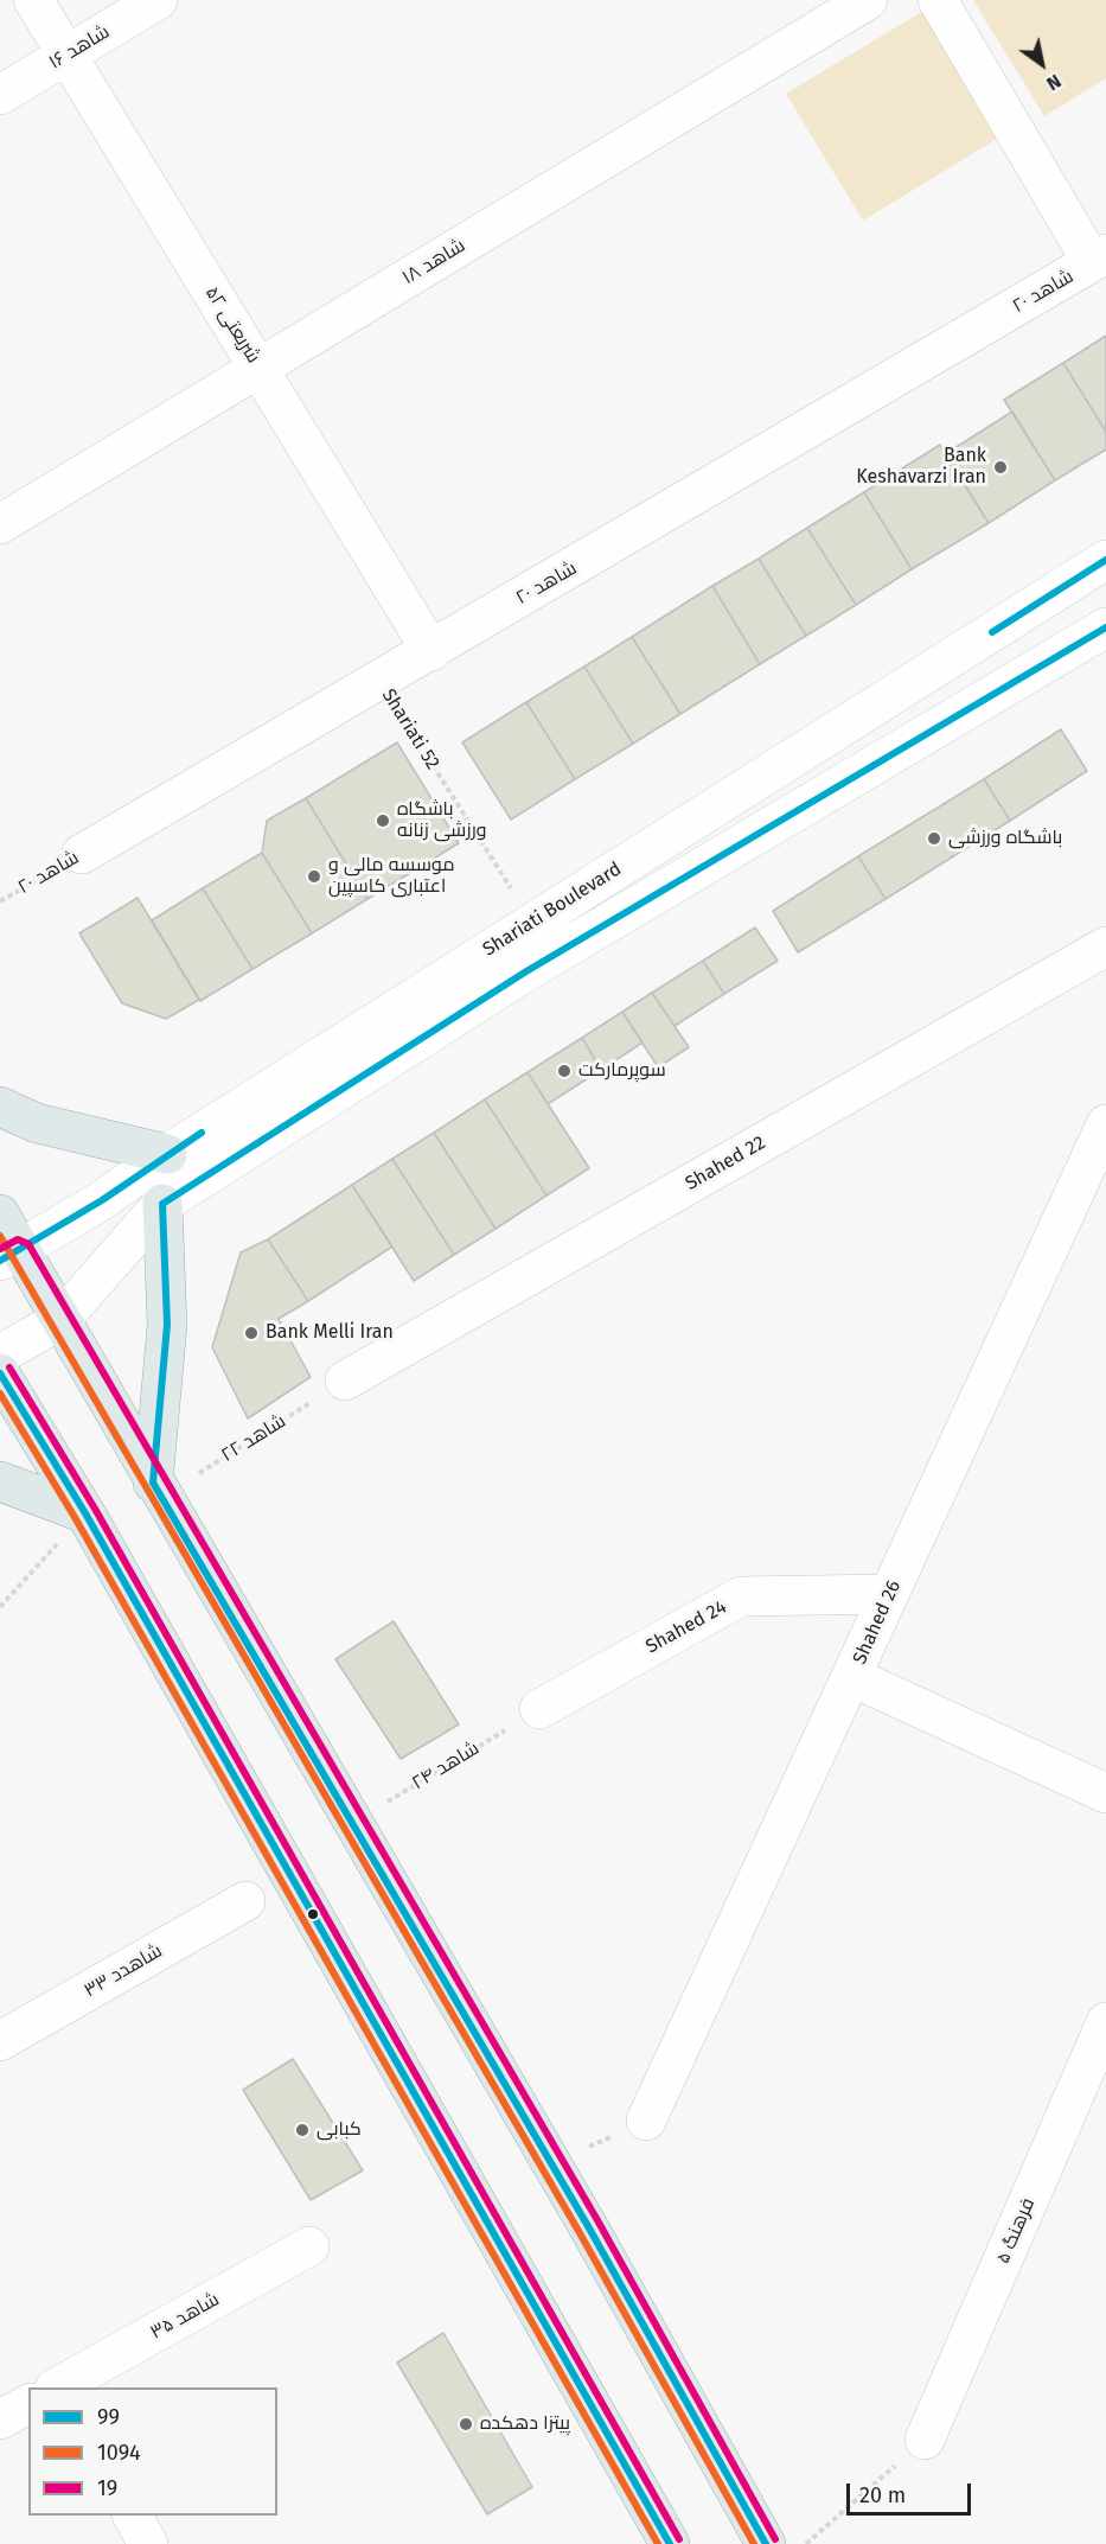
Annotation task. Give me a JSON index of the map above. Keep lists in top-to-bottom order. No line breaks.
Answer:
{"streets":{"street":["شاهد ۱۶","شاهد ۱۸","شاهد ۲۰","شریعتی ۵۲","Shariati Boulevard","Shahed 22","Shahed 26","Shahed 24","شاهدد ۳۳","فرهنگ ۵","شاهد ۳۵"],"path":["Shariati 52","شاهد ۲۲","شاهد ۲۴"]},"crossings":[["شاهد ۱۶","شریعتی ۵۲"],["شاهد ۱۸","شریعتی ۵۲"],["شاهد ۲۰","شریعتی ۵۲"],["شاهد ۲۰","Shariati 52"],["Shariati 52","Shariati Boulevard"],["Shahed 22","شاهد ۲۲"],["Shahed 26","Shahed 24"],["Shahed 24","شاهد ۲۴"]],"places":["Bank Keshavarzi Iran","باشگاه ورزشی زنانه","باشگاه ورزشی","موسسه مالی و اعتباری کاسپین","سوپرمارکت","Bank Melli Iran","کبابی","پیتزا دهکده"],"lines":["transit line 99","transit line 1094","transit line 19"],"legend":["99","1094","19"],"scale_bar":"20 m","north":"bottom right"}
